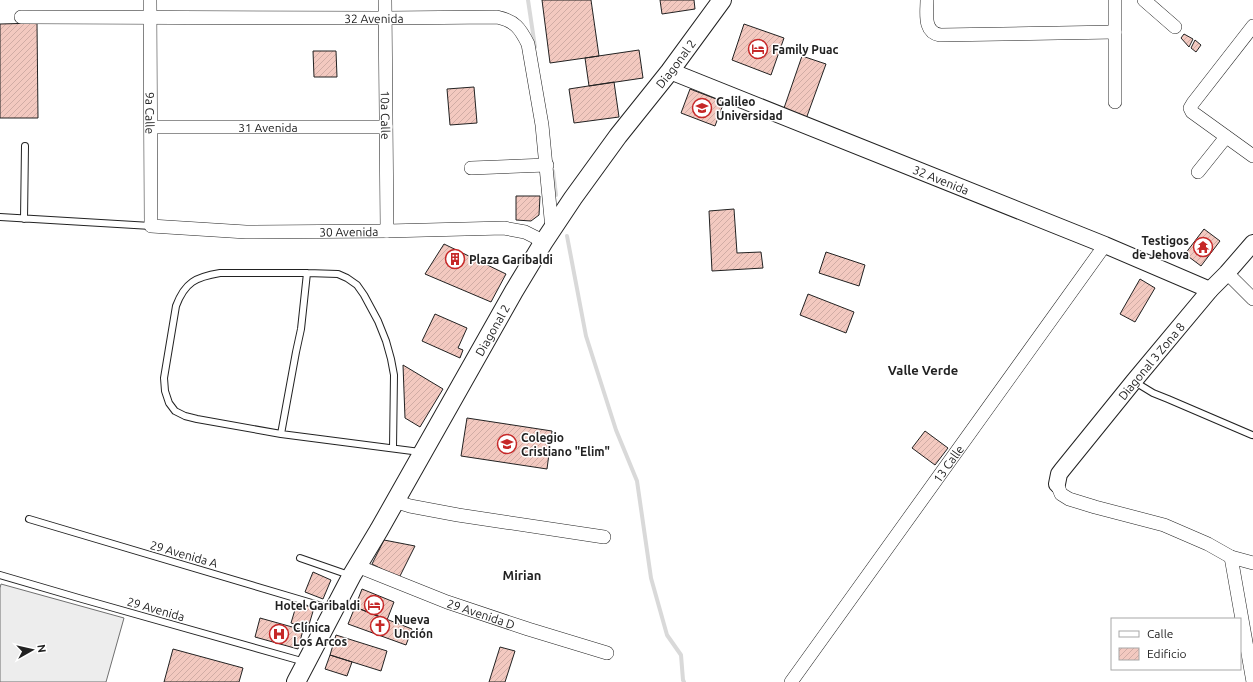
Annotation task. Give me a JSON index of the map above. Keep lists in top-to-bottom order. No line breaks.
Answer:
{"streets":{"main road":["Diagonal 2"],"street":["32 Avenida","9a Calle","10a Calle","31 Avenida","30 Avenida","Diagonal 3 Zona 8","13 Calle","29 Avenida D"],"lane":["29 Avenida A","29 Avenida"]},"crossings":[["32 Avenida","Diagonal 2"],["32 Avenida","9a Calle"],["32 Avenida","10a Calle"],["32 Avenida","30 Avenida"],["32 Avenida","Diagonal 3 Zona 8"],["32 Avenida","13 Calle"],["Diagonal 2","30 Avenida"],["Diagonal 2","29 Avenida A"],["Diagonal 2","29 Avenida"],["Diagonal 2","29 Avenida D"],["9a Calle","31 Avenida"],["9a Calle","30 Avenida"],["10a Calle","31 Avenida"],["10a Calle","30 Avenida"]],"districts":["Valle Verde","Mirian"],"places":{"hotel":["Family Puac","Hotel Garibaldi"],"school or university":["Galileo Universidad","Colegio Cristiano \"Elim\""],"temple":["Testigos de Jehova"],"building":["Plaza Garibaldi"],"church":["Nueva Unción"],"hospital":["Clínica Los Arcos"]},"legend":["Calle","Edificio"],"north":"right"}
